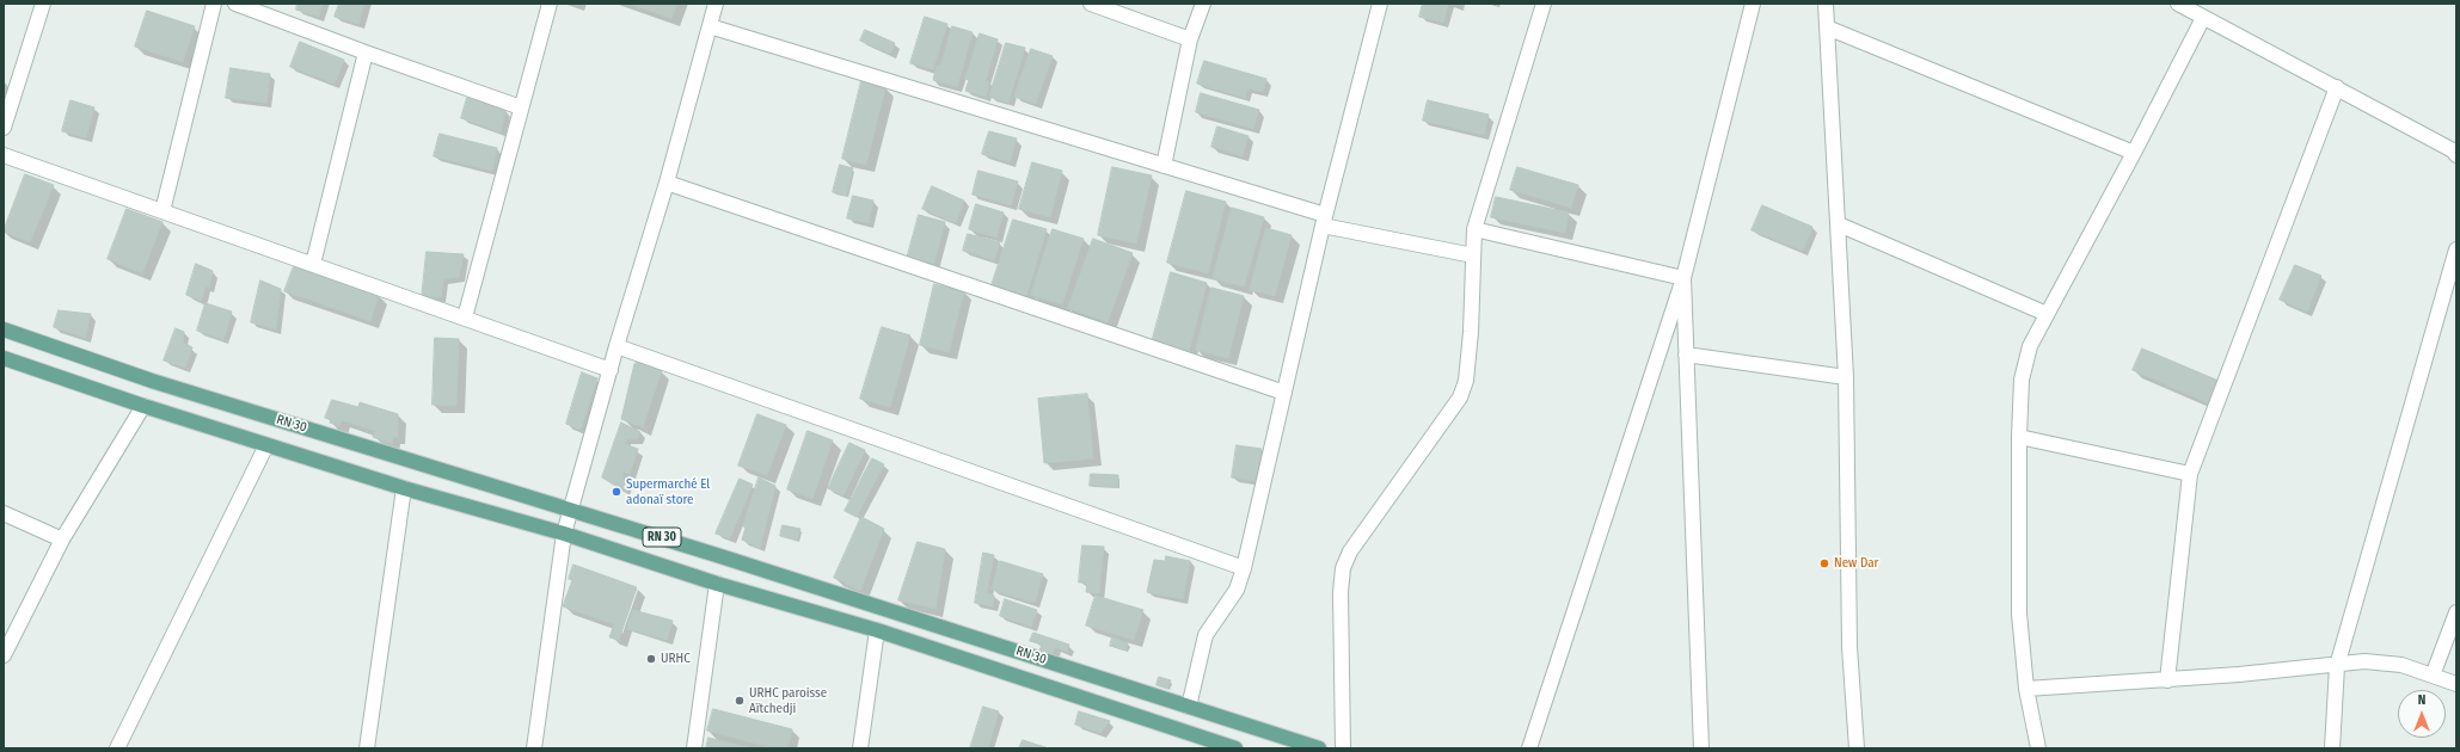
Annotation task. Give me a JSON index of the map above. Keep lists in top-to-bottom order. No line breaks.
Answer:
{"streets":{"main road":["RN 30"]},"places":["Supermarché El adonaï store","New Dar","URHC","URHC paroisse Aïtchedji"],"north":"top"}
